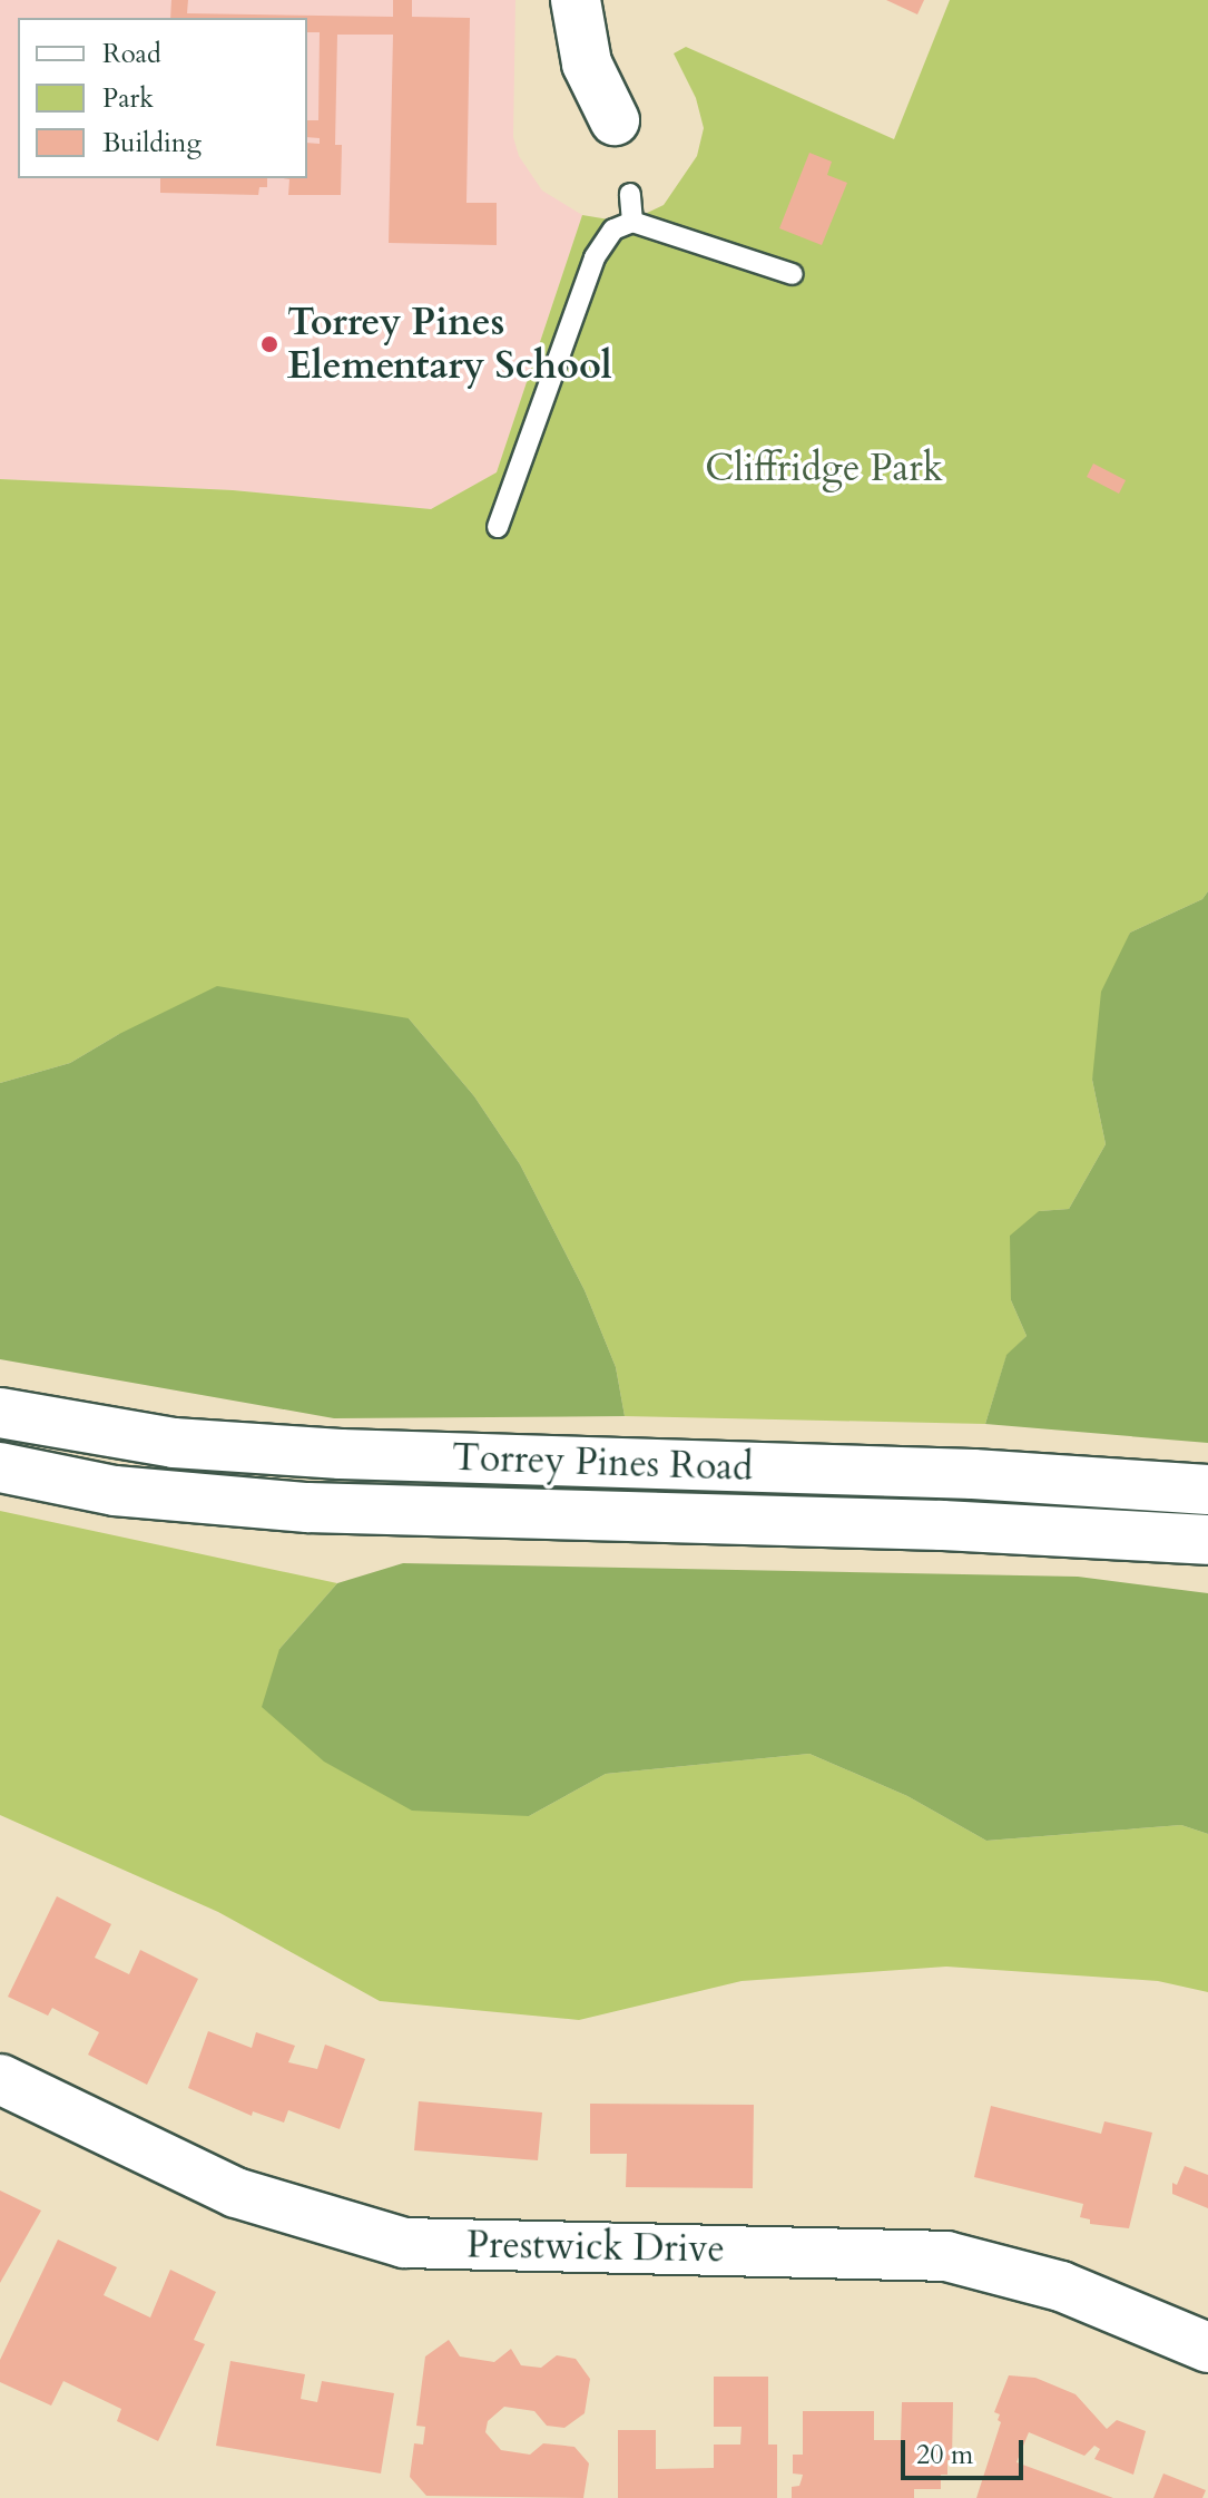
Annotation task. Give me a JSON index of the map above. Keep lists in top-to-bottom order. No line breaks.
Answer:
{"streets":{"main road":["Torrey Pines Road","Prestwick Drive"]},"parks":["Cliffridge Park"],"places":["Torrey Pines Elementary School"],"legend":["Road","Park","Building"],"scale_bar":"20 m"}
